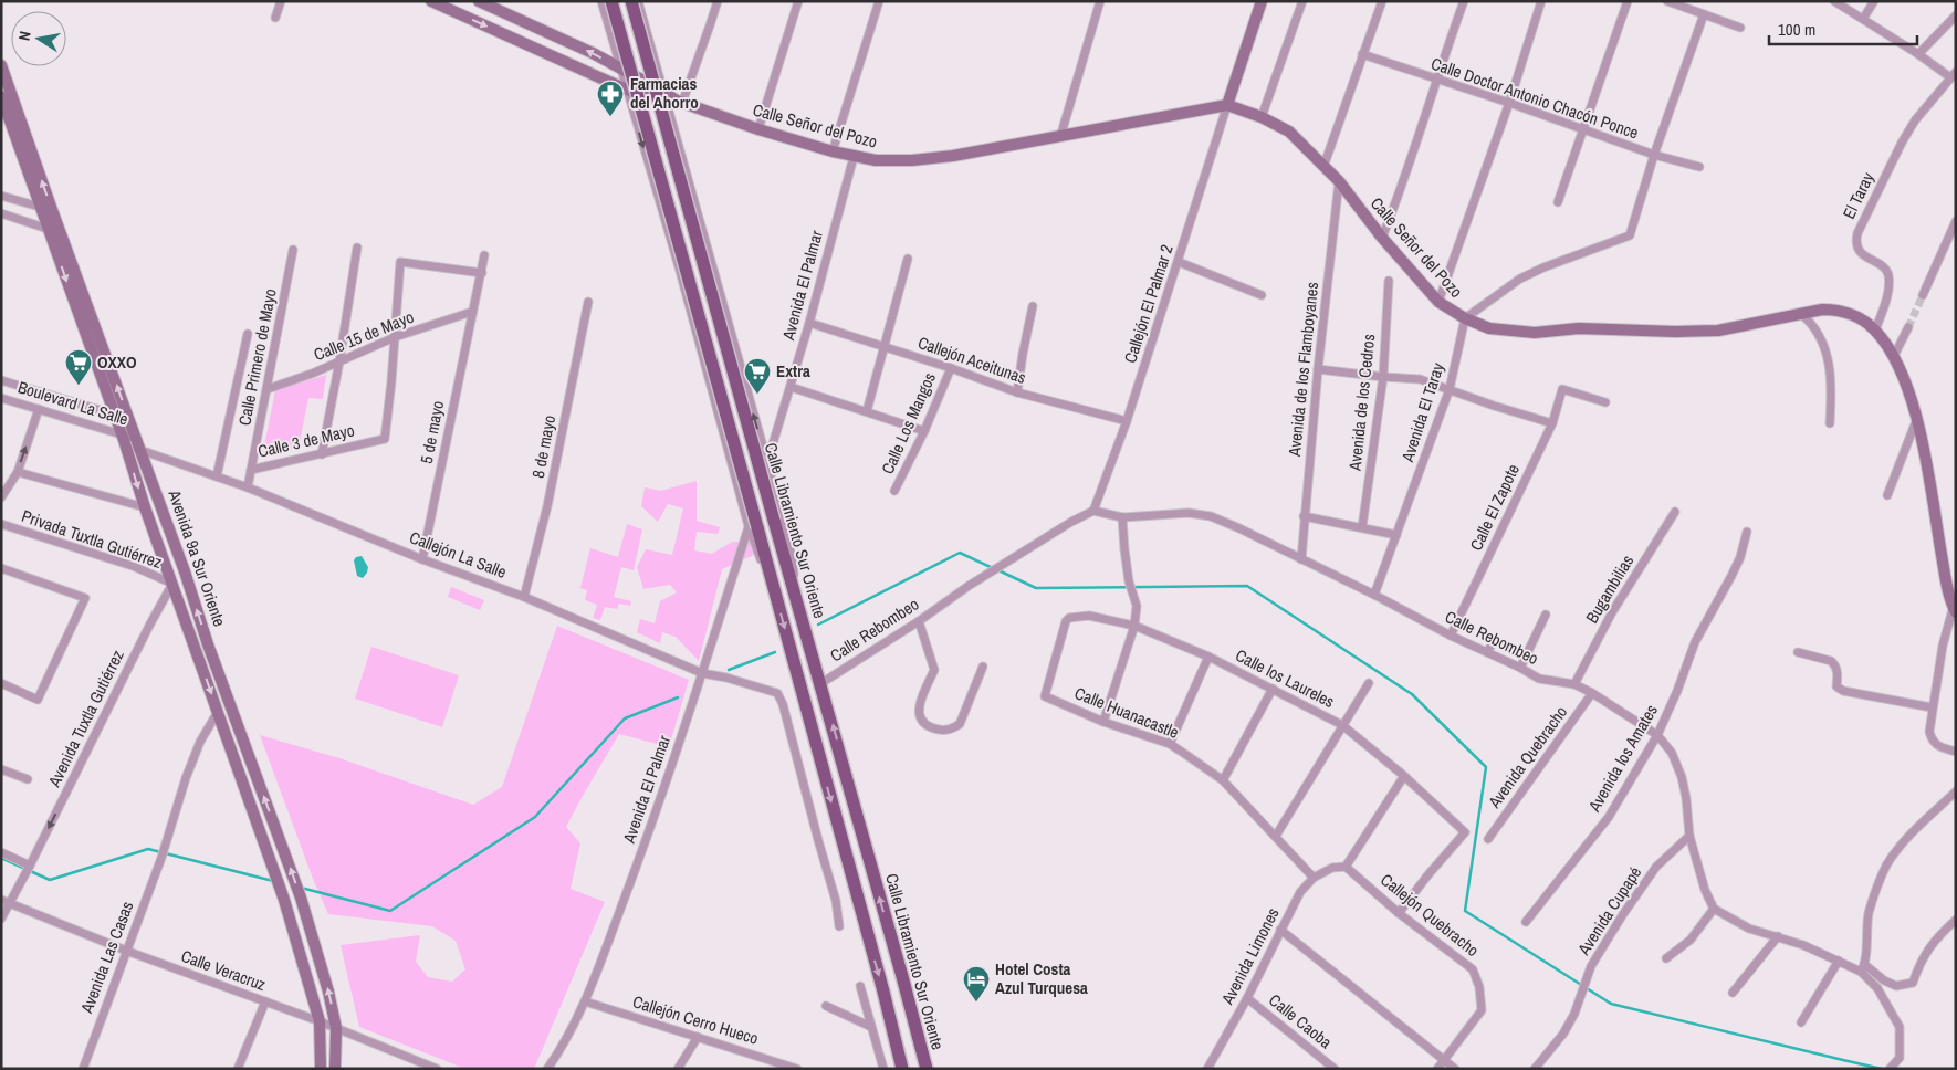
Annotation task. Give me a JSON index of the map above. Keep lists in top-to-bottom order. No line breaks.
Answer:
{"streets":{"main road":["Calle Señor del Pozo","Calle Libramiento Sur Oriente","Avenida 9a Sur Oriente"],"street":["Calle Doctor Antonio Chacón Ponce","El Taray","Avenida El Palmar","Callejón El Palmar 2","Calle 15 de Mayo","Calle Primero de Mayo","Callejón Aceitunas","Avenida de los Flamboyanes","Avenida de los Cedros","Boulevard La Salle","Avenida El Taray","Calle Los Mangos","5 de mayo","Calle 3 de Mayo","8 de mayo","Calle El Zapote","Privada Tuxtla Gutiérrez","Callejón La Salle","Bugambilias","Calle Rebombeo","Calle los Laureles","Calle Huanacastle","Avenida Tuxtla Gutiérrez","Avenida Quebracho","Avenida los Amates","Avenida Cupapé","Callejón Quebracho","Avenida Limones","Avenida Las Casas","Calle Veracruz","Callejón Cerro Hueco","Calle Caoba"]},"crossings":[["Calle Señor del Pozo","El Taray"],["Calle Señor del Pozo","Avenida El Palmar"],["Calle Señor del Pozo","Callejón El Palmar 2"],["Calle Señor del Pozo","Avenida de los Flamboyanes"],["Calle Señor del Pozo","Avenida El Taray"],["Avenida El Palmar","Callejón Aceitunas"],["Avenida El Palmar","Calle Libramiento Sur Oriente"],["Avenida El Palmar","Callejón La Salle"],["Avenida El Palmar","Callejón Cerro Hueco"],["Callejón El Palmar 2","Callejón Aceitunas"],["Callejón El Palmar 2","Calle Rebombeo"],["Calle 15 de Mayo","Calle Primero de Mayo"],["Calle 15 de Mayo","5 de mayo"],["Calle 15 de Mayo","Calle 3 de Mayo"],["Calle Primero de Mayo","Calle 3 de Mayo"],["Callejón Aceitunas","Calle Los Mangos"],["Avenida de los Flamboyanes","Calle Rebombeo"],["Boulevard La Salle","Avenida 9a Sur Oriente"],["Avenida El Taray","Calle Rebombeo"],["5 de mayo","Callejón La Salle"],["Calle 3 de Mayo","Callejón La Salle"],["8 de mayo","Callejón La Salle"],["Calle El Zapote","Calle Rebombeo"],["Calle Libramiento Sur Oriente","Calle Rebombeo"],["Privada Tuxtla Gutiérrez","Avenida 9a Sur Oriente"],["Privada Tuxtla Gutiérrez","Avenida Tuxtla Gutiérrez"],["Callejón La Salle","Avenida 9a Sur Oriente"],["Avenida 9a Sur Oriente","Avenida Tuxtla Gutiérrez"],["Avenida 9a Sur Oriente","Avenida Las Casas"],["Avenida 9a Sur Oriente","Calle Veracruz"],["Bugambilias","Calle Rebombeo"],["Calle Rebombeo","Avenida Quebracho"],["Calle Rebombeo","Avenida los Amates"],["Calle Rebombeo","Avenida Cupapé"],["Calle los Laureles","Calle Huanacastle"],["Calle los Laureles","Callejón Quebracho"],["Calle Huanacastle","Avenida Limones"],["Avenida Tuxtla Gutiérrez","Calle Veracruz"],["Callejón Quebracho","Avenida Limones"],["Avenida Limones","Calle Caoba"],["Avenida Las Casas","Calle Veracruz"]],"one_way":["Avenida Tuxtla Gutiérrez"],"places":{"pharmacy":["Farmacias del Ahorro"],"supermarket":["OXXO","Extra"],"hotel":["Hotel Costa Azul Turquesa"]},"scale_bar":"100 m","north":"left"}
